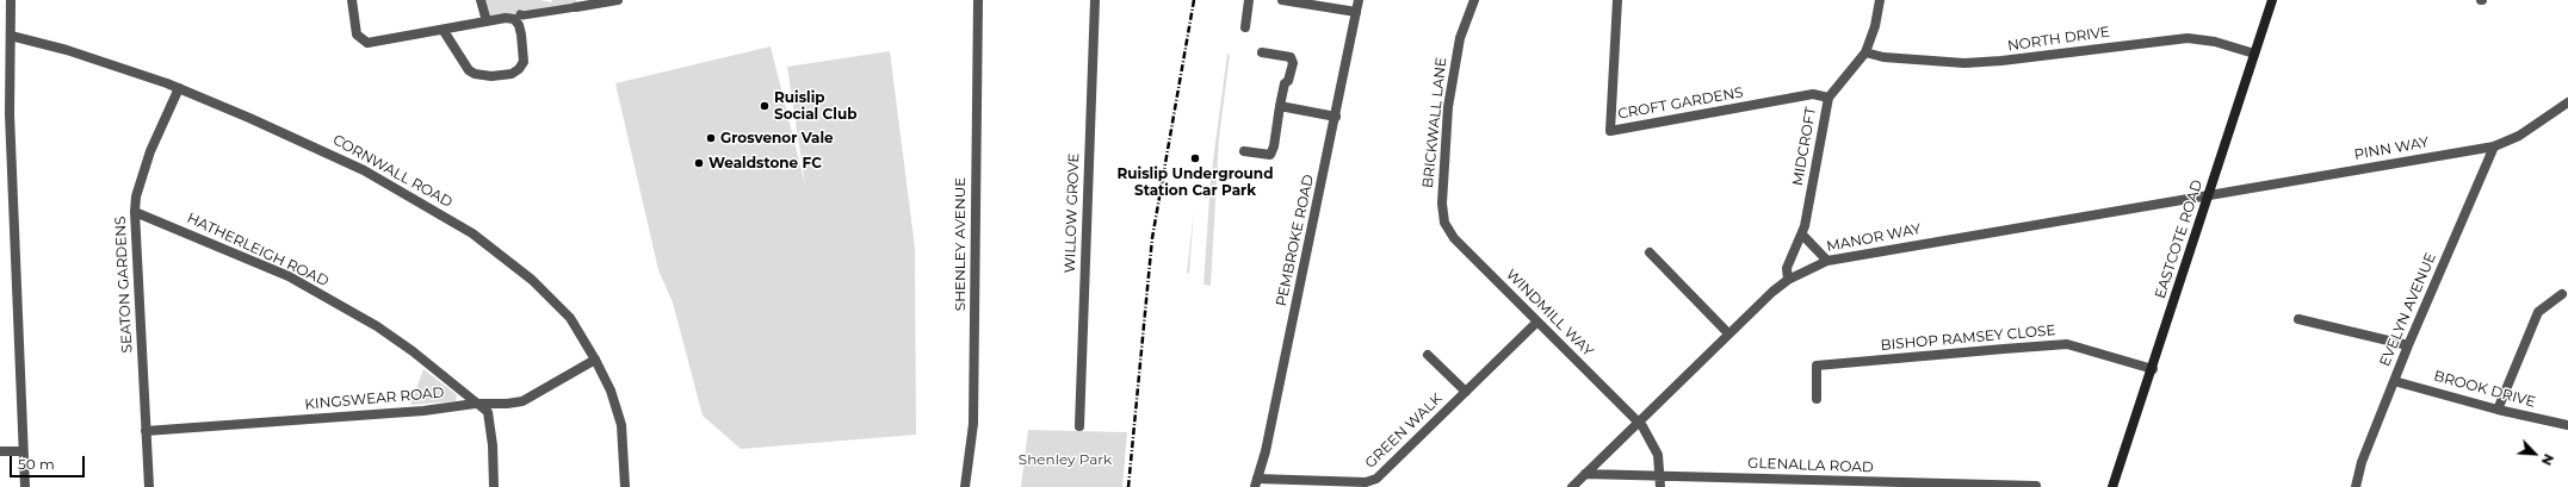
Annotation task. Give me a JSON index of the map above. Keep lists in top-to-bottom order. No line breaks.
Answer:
{"streets":{"main road":["EASTCOTE ROAD"],"street":["NORTH DRIVE","CROFT GARDENS","BRICKWALL LANE","MIDCROFT","PINN WAY","CORNWALL ROAD","WILLOW GROVE","MANOR WAY","PEMBROKE ROAD","SHENLEY AVENUE","HATHERLEIGH ROAD","SEATON GARDENS","EVELYN AVENUE","WINDMILL WAY","BISHOP RAMSEY CLOSE","BROOK DRIVE","KINGSWEAR ROAD","GREEN WALK","GLENALLA ROAD"]},"crossings":[["NORTH DRIVE","MIDCROFT"],["NORTH DRIVE","EASTCOTE ROAD"],["CROFT GARDENS","MIDCROFT"],["BRICKWALL LANE","WINDMILL WAY"],["MIDCROFT","MANOR WAY"],["PINN WAY","MANOR WAY"],["PINN WAY","EASTCOTE ROAD"],["PINN WAY","EVELYN AVENUE"],["CORNWALL ROAD","SEATON GARDENS"],["CORNWALL ROAD","KINGSWEAR ROAD"],["MANOR WAY","EASTCOTE ROAD"],["MANOR WAY","WINDMILL WAY"],["MANOR WAY","GLENALLA ROAD"],["EASTCOTE ROAD","BISHOP RAMSEY CLOSE"],["PEMBROKE ROAD","GREEN WALK"],["HATHERLEIGH ROAD","SEATON GARDENS"],["HATHERLEIGH ROAD","KINGSWEAR ROAD"],["SEATON GARDENS","KINGSWEAR ROAD"],["EVELYN AVENUE","BROOK DRIVE"],["WINDMILL WAY","GREEN WALK"],["WINDMILL WAY","GLENALLA ROAD"]],"parks":["Shenley Park"],"places":["Ruislip Social Club","Grosvenor Vale","Ruislip Underground Station Car Park","Wealdstone FC"],"scale_bar":"50 m","north":"bottom right"}
